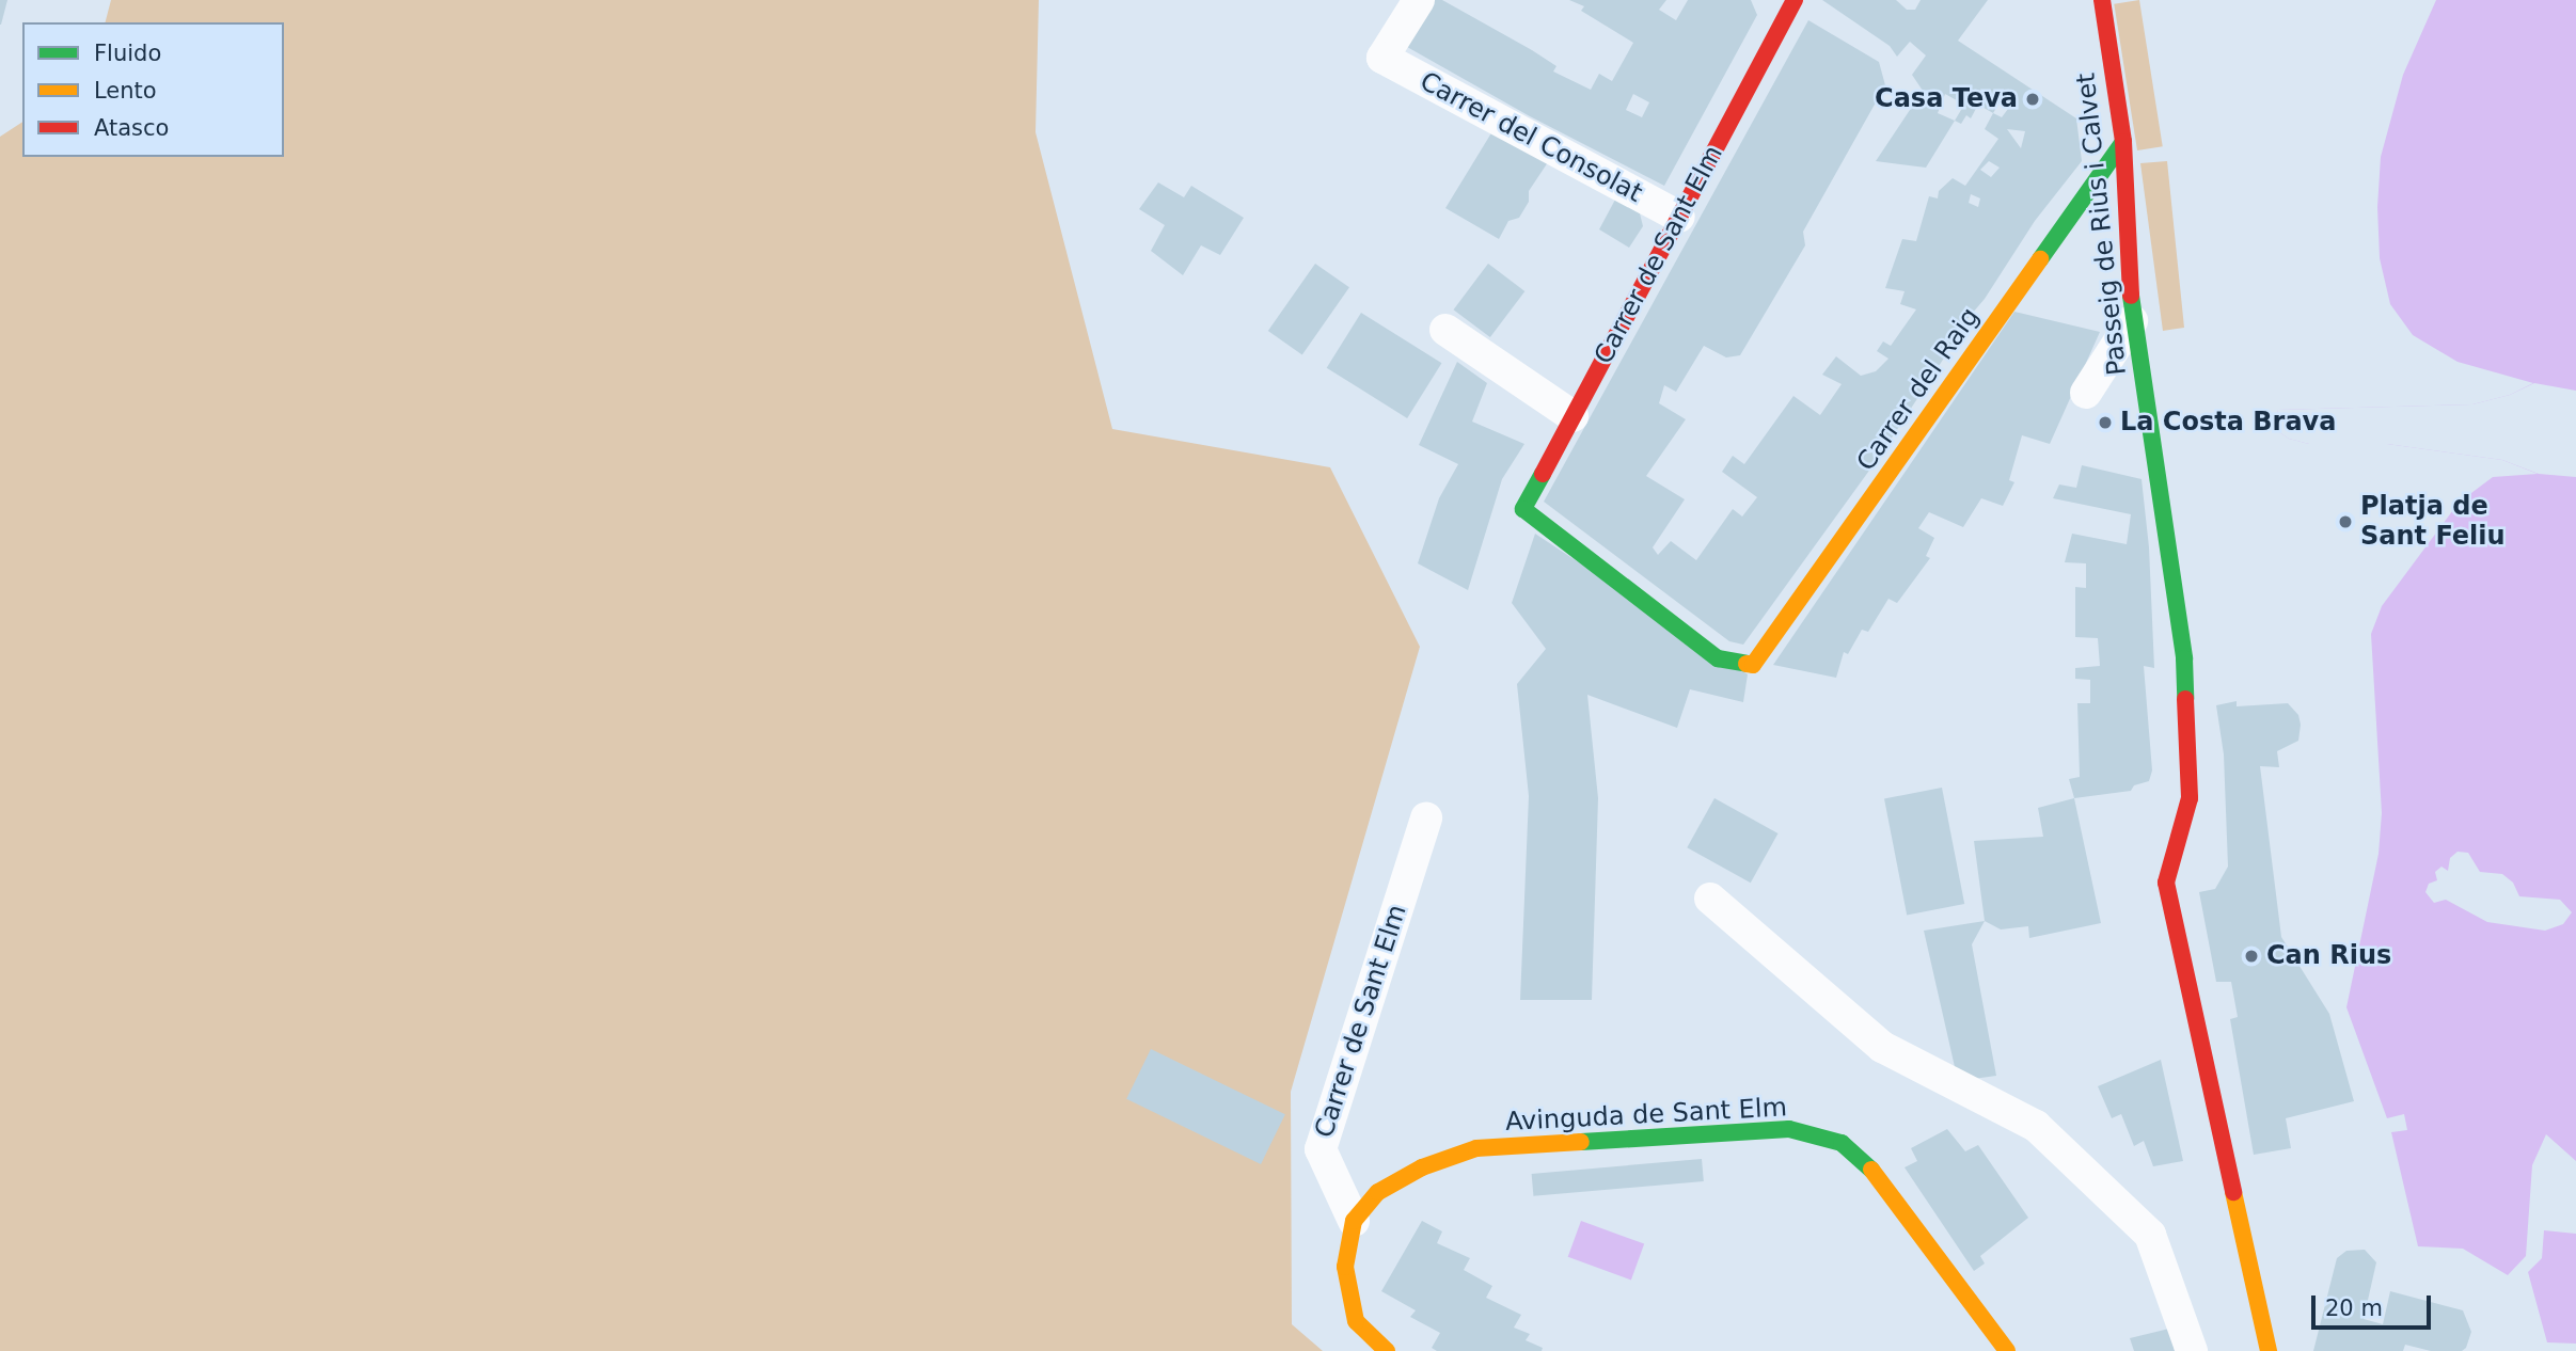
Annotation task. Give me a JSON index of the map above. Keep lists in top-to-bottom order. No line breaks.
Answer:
{"streets":{"street":["Carrer del Consolat","Passeig de Rius i Calvet","Carrer de Sant Elm","Carrer del Raig","Avinguda de Sant Elm"]},"crossings":[["Carrer del Consolat","Carrer de Sant Elm"],["Passeig de Rius i Calvet","Carrer del Raig"],["Carrer de Sant Elm","Carrer del Raig"],["Carrer de Sant Elm","Avinguda de Sant Elm"]],"places":["Casa Teva","La Costa Brava","Platja de Sant Feliu","Can Rius"],"legend":["Fluido","Lento","Atasco"],"scale_bar":"20 m"}
